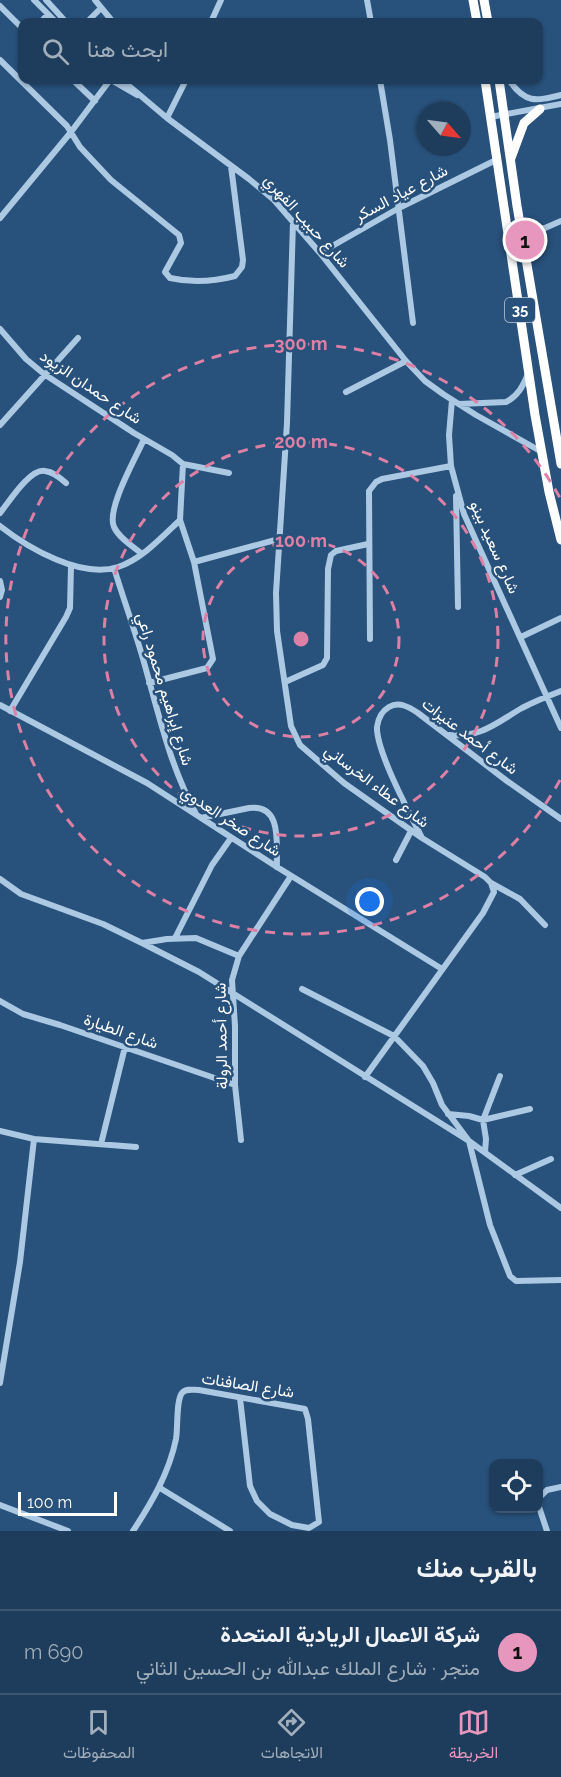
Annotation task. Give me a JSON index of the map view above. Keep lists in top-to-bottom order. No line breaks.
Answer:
{"streets":{"highway":["35"],"street":["شارع عياد السكر","شارع حبيب الفهري","شارع حمدان الزيود","شارع سعيد بينو","شارع إبراهيم محمود راعي","شارع أحمد عنيزات","شارع عطاء الخرساني","شارع صخر العدوي","شارع الطيارة","شارع أحمد الرولة","شارع الصافنات"]},"crossings":[["شارع عياد السكر","شارع حبيب الفهري"],["شارع عياد السكر","35"],["شارع حبيب الفهري","35"],["شارع حبيب الفهري","شارع سعيد بينو"],["شارع حبيب الفهري","شارع عطاء الخرساني"],["شارع إبراهيم محمود راعي","شارع صخر العدوي"],["شارع أحمد عنيزات","شارع عطاء الخرساني"],["شارع صخر العدوي","شارع أحمد الرولة"],["شارع الطيارة","شارع أحمد الرولة"]],"scale_bar":"100 m","north":"bottom right","page":{"search":"ابحث هنا","pins":"1","scale":"100 m","heading":"بالقرب منك","list":[{"mark":"1","name":"شركة الاعمال الريادية المتحدة","note":"متجر · شارع الملك عبدالله بن الحسين الثاني","value":"690 m"}],"nav":["الخريطة","الاتجاهات","المحفوظات"]},"rings":["300 m","200 m","100 m"]}
